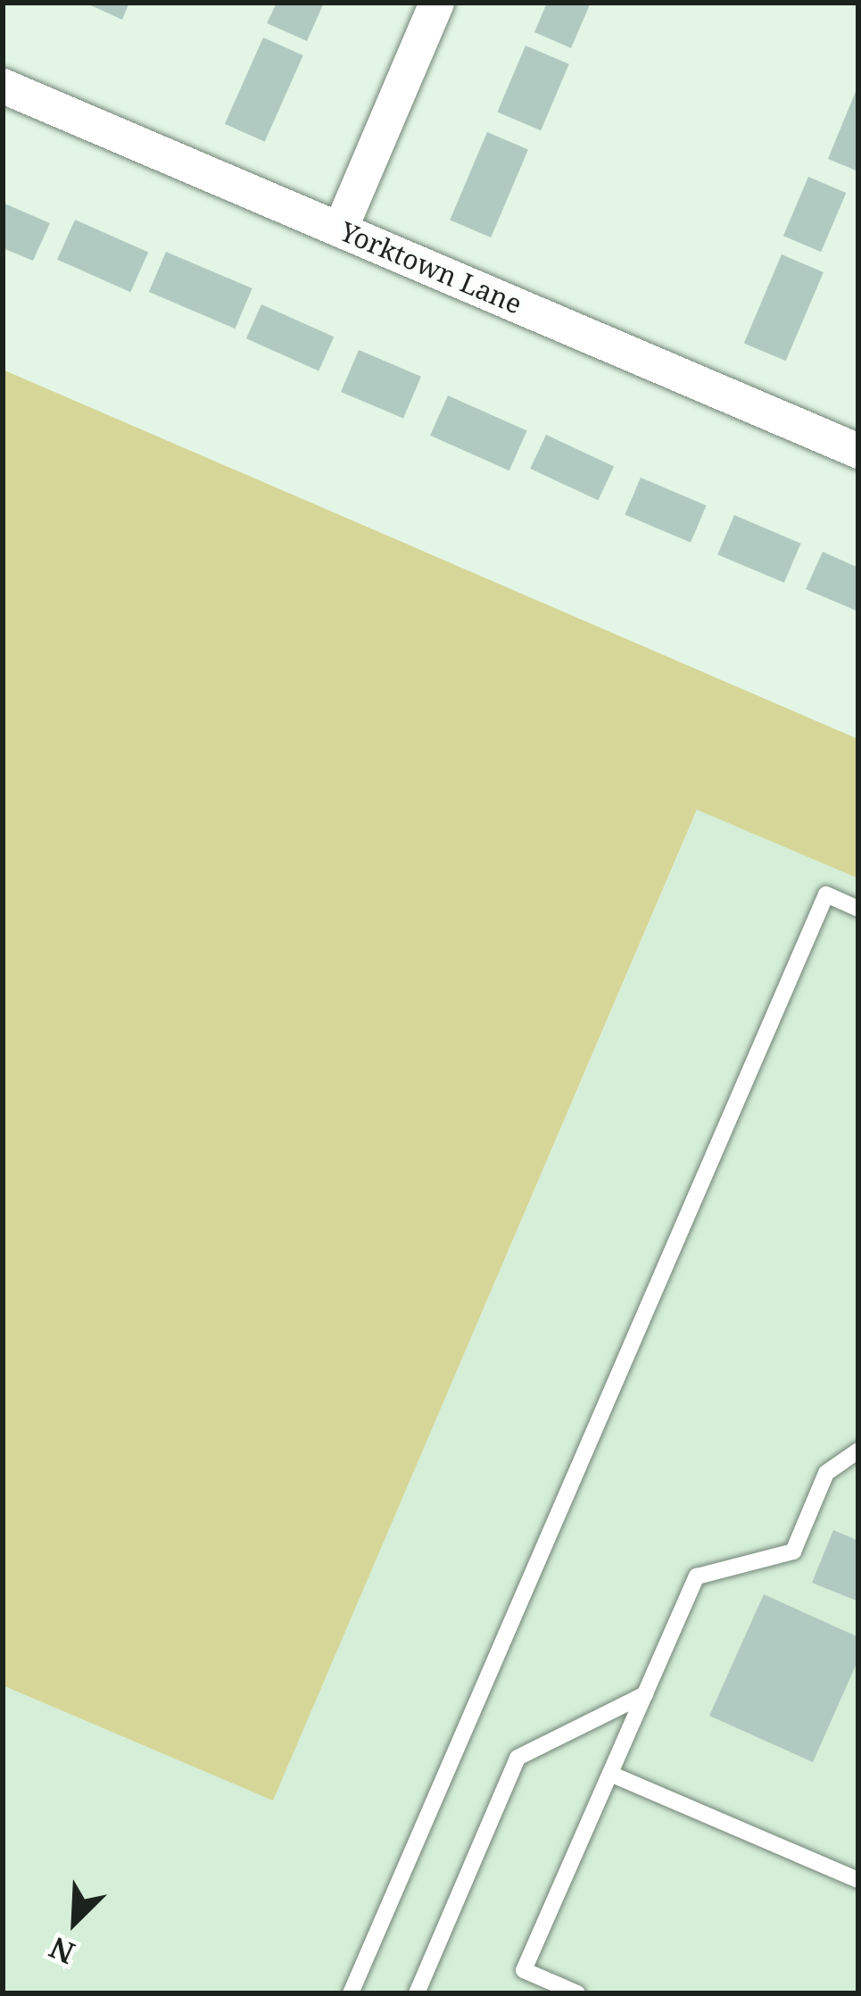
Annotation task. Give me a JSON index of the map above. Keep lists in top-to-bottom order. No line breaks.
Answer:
{"streets":{"street":["Yorktown Lane"]},"north":"bottom left"}
